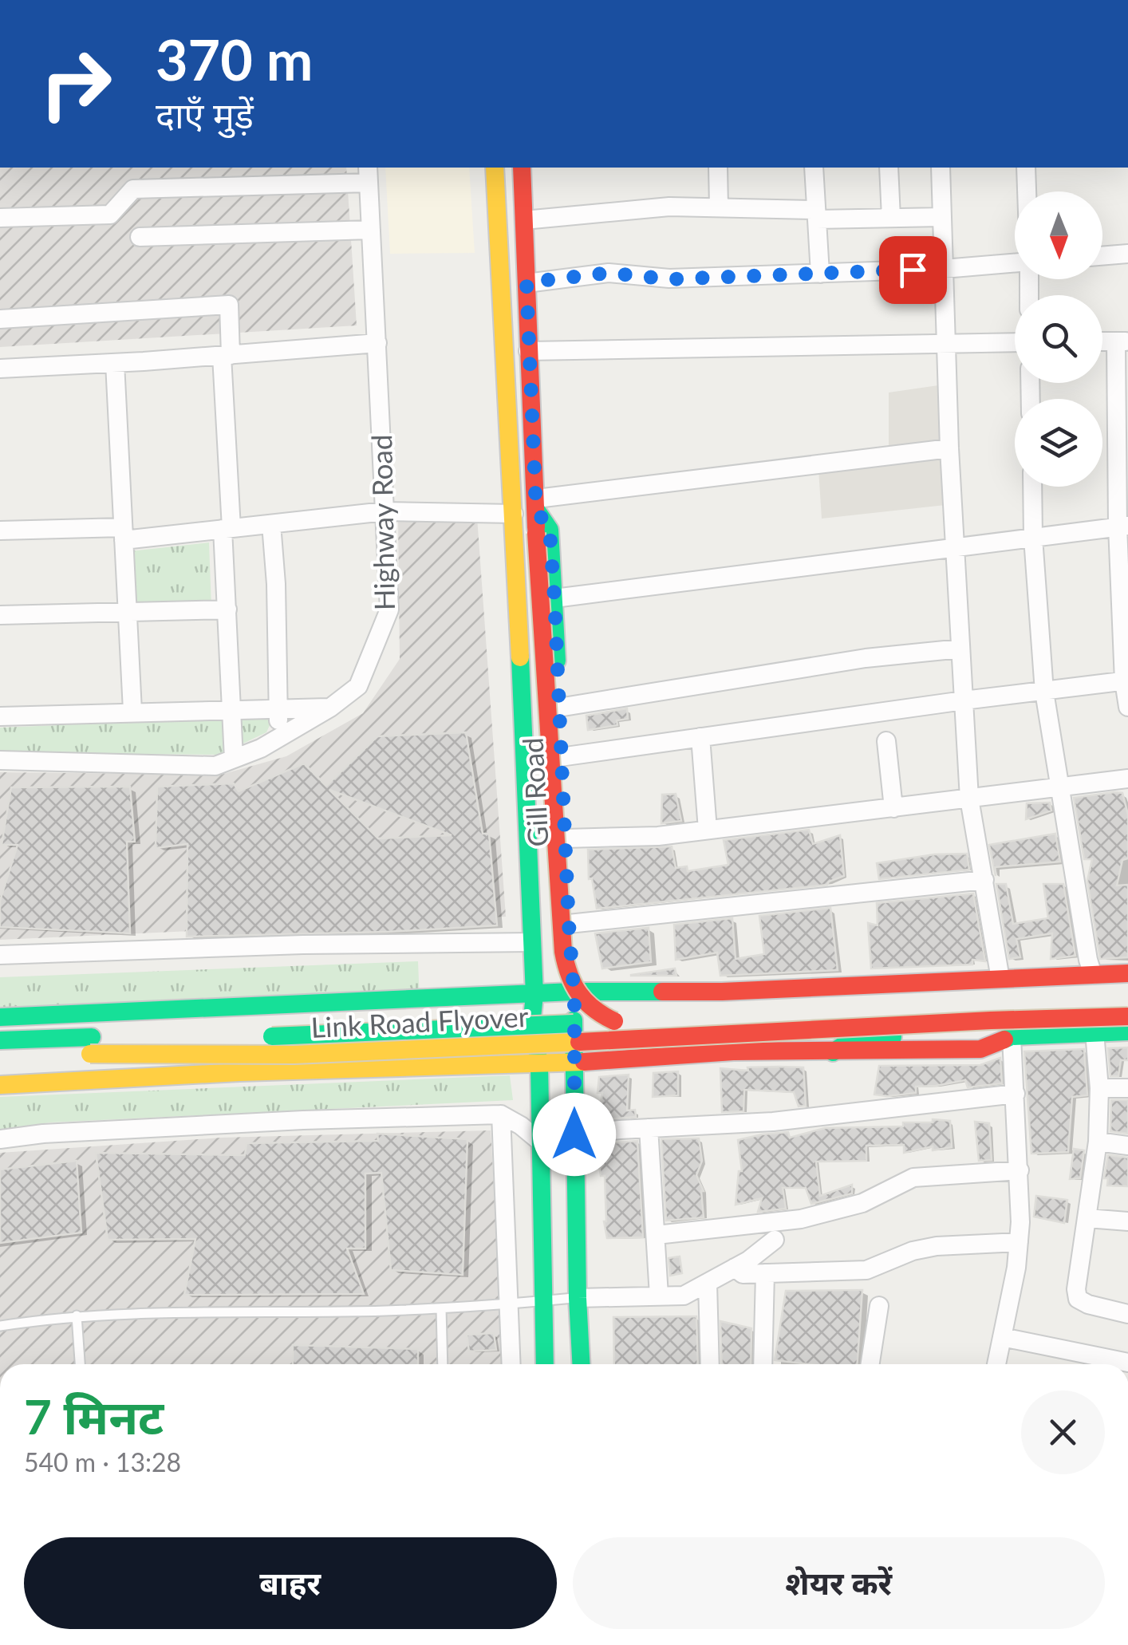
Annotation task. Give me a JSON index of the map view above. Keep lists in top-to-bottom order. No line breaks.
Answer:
{"streets":{"main road":["Gill Road","Link Road Flyover"],"street":["Highway Road"]},"crossings":[["Gill Road","Link Road Flyover"]],"north":"bottom","page":{"turn":["370 m","दाएँ मुड़ें"],"heading":["7 मिनट","540 m · 13:28"],"buttons":["बाहर","शेयर करें"]}}
